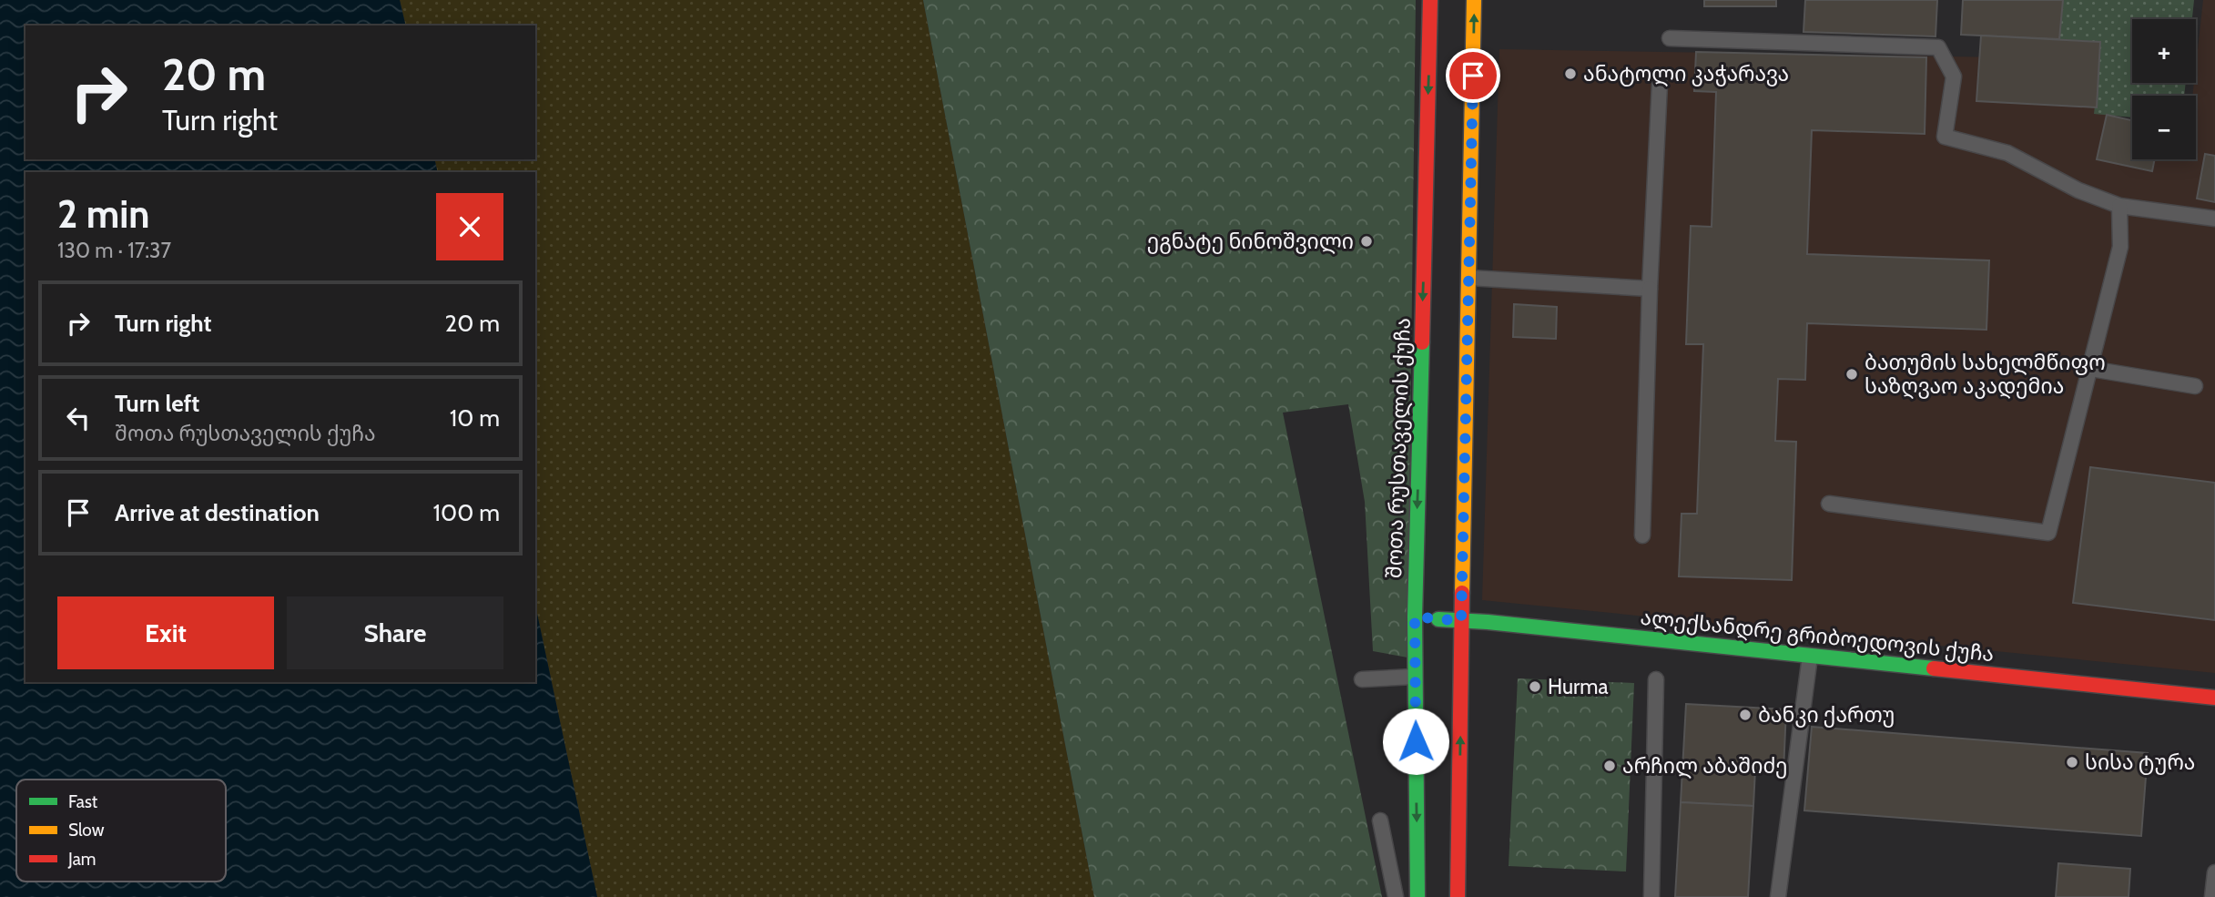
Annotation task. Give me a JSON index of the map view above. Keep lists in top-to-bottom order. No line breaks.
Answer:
{"streets":{"main road":["შოთა რუსთაველის ქუჩა","ალექსანდრე გრიბოედოვის ქუჩა"]},"crossings":[["შოთა რუსთაველის ქუჩა","ალექსანდრე გრიბოედოვის ქუჩა"]],"places":["ანატოლი კაჭარავა","ეგნატე ნინოშვილი","ბათუმის სახელმწიფო საზღვაო აკადემია","Hurma","ბანკი ქართუ","სისა ტურა","არჩილ აბაშიძე"],"legend":["Fast","Slow","Jam"],"page":{"map_buttons":["+","−"],"turn":["20 m","Turn right"],"heading":["2 min","130 m · 17:37"],"list":[{"name":"Turn right","value":"20 m"},{"name":"Turn left","note":"შოთა რუსთაველის ქუჩა","value":"10 m"},{"name":"Arrive at destination","value":"100 m"}],"buttons":["Exit","Share"]}}
